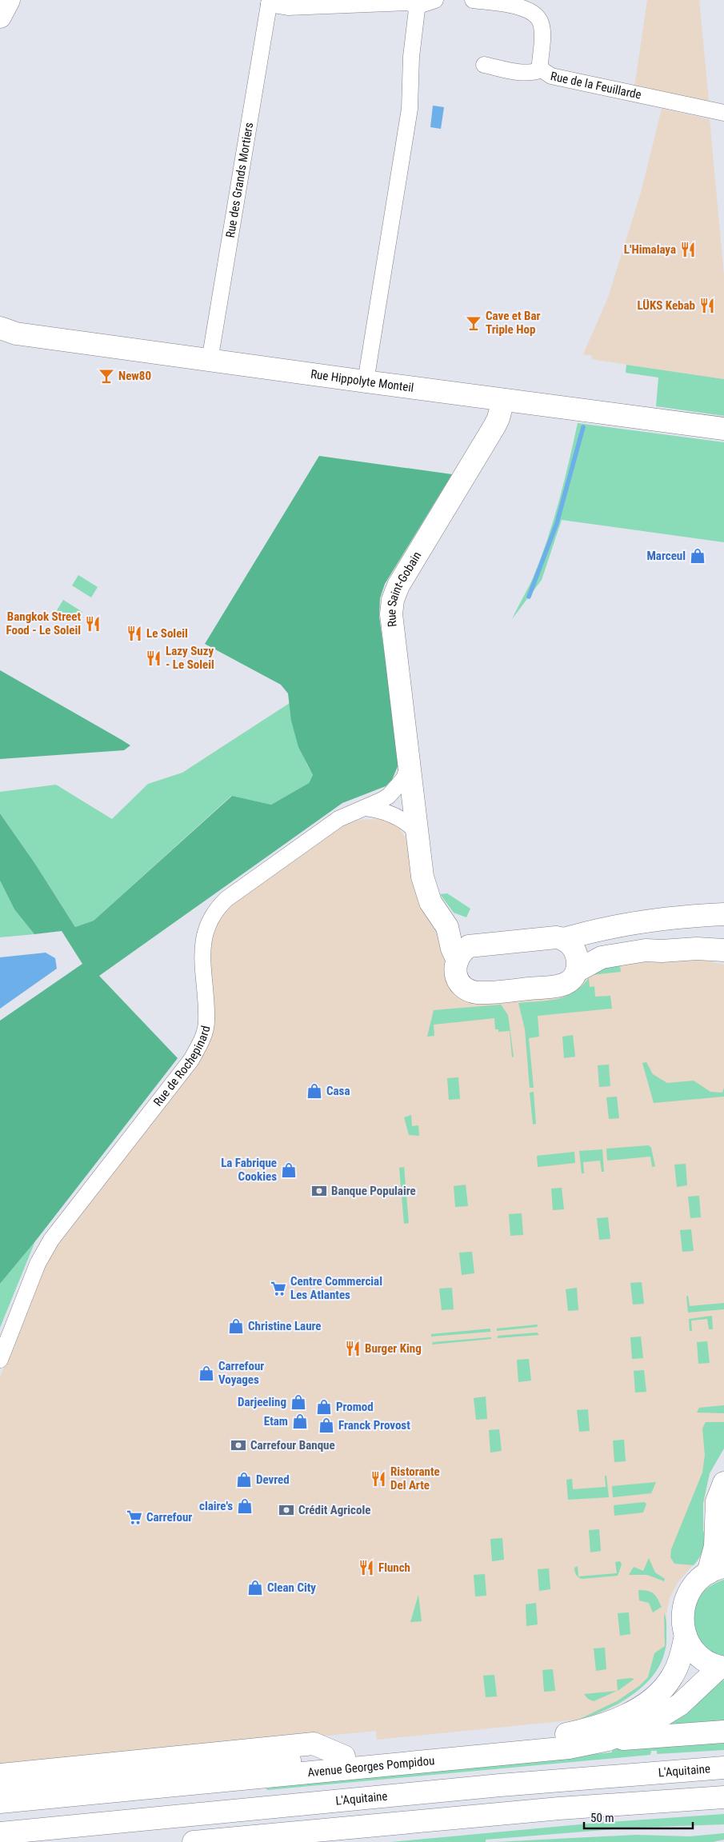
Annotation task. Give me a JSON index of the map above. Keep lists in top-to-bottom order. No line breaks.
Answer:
{"streets":{"main road":["Rue Hippolyte Monteil","Rue Saint-Gobain","Avenue Georges Pompidou","L'Aquitaine"],"street":["Rue de la Feuillarde","Rue des Grands Mortiers","Rue de Rochepinard"]},"crossings":[["Rue des Grands Mortiers","Rue Hippolyte Monteil"],["Rue Hippolyte Monteil","Rue Saint-Gobain"],["Rue Saint-Gobain","Rue de Rochepinard"]],"places":{"restaurant":["L'Himalaya","LÜKS Kebab","Bangkok Street Food - Le Soleil","Le Soleil","Lazy Suzy - Le Soleil","Burger King","Ristorante Del Arte","Flunch"],"bar":["Cave et Bar Triple Hop","New80"],"shop":["Marceul","Casa","La Fabrique Cookies","Christine Laure","Carrefour Voyages","Darjeeling","Promod","Etam","Franck Provost","Devred","claire's","Clean City"],"bank":["Banque Populaire","Carrefour Banque","Crédit Agricole"],"supermarket":["Centre Commercial Les Atlantes","Carrefour"]},"scale_bar":"50 m"}
